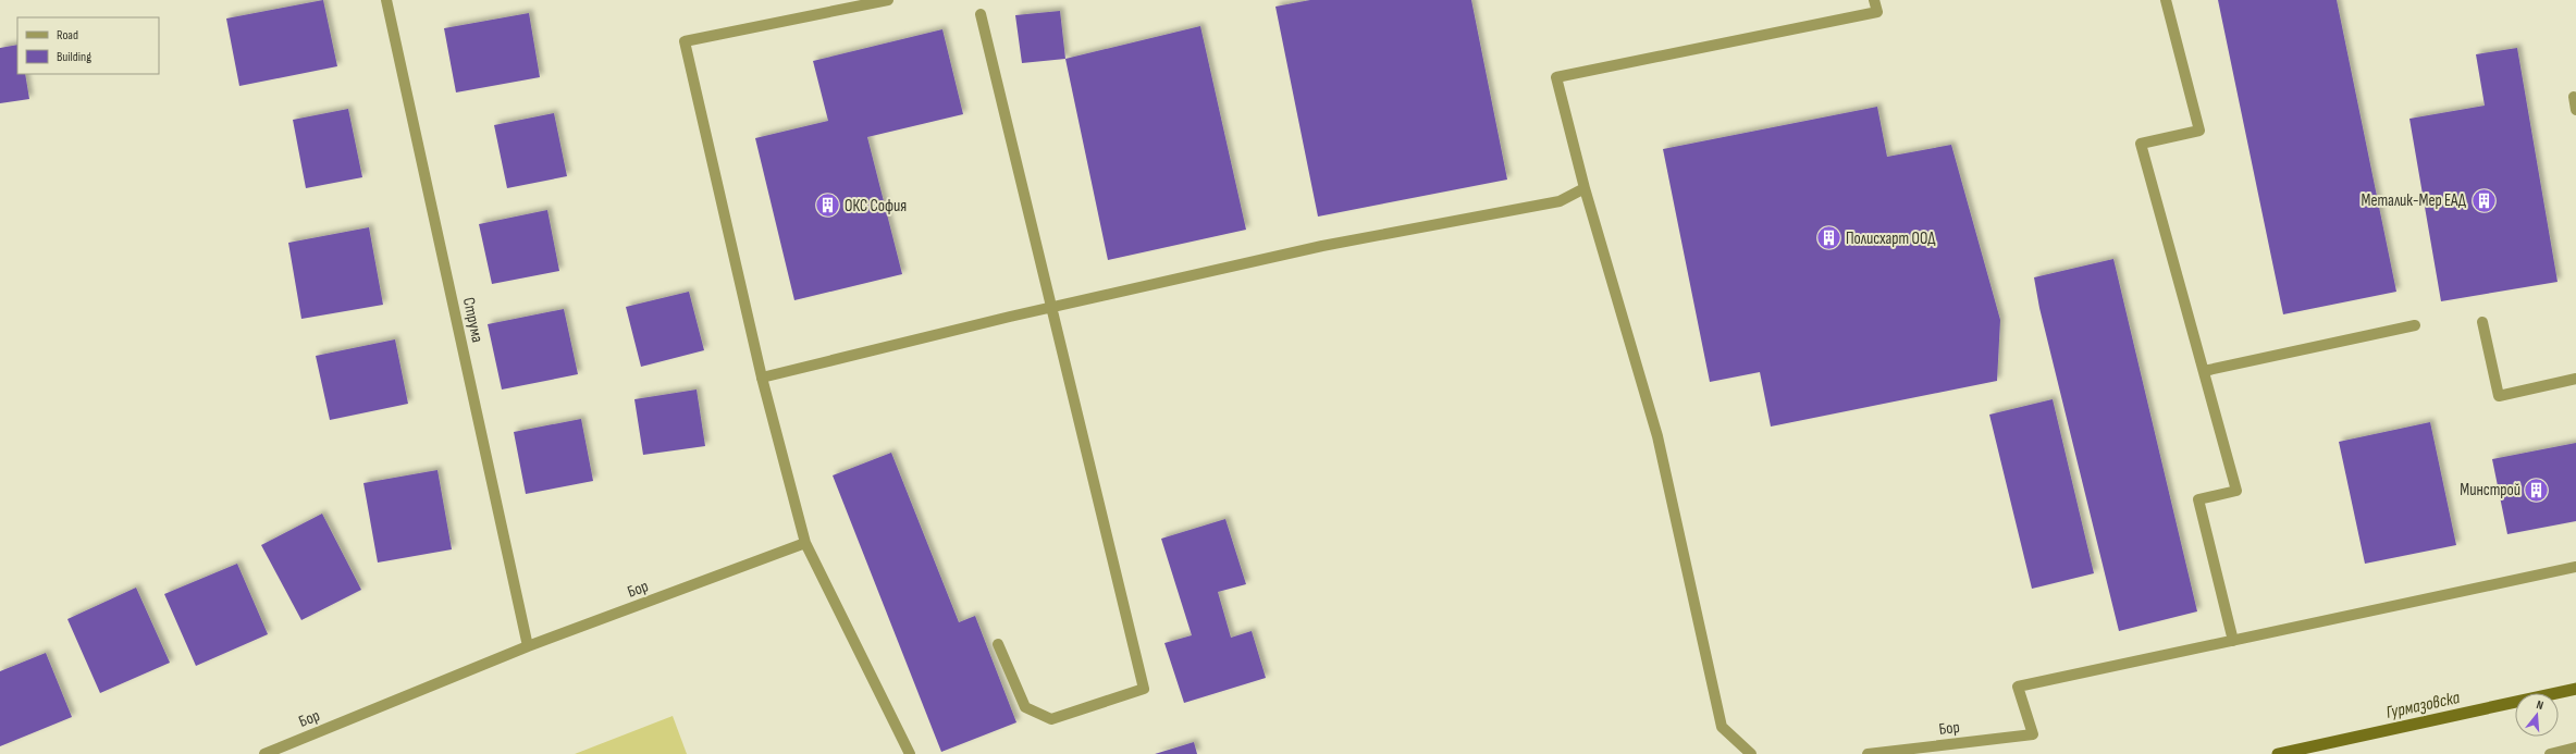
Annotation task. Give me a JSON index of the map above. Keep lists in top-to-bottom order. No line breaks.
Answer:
{"streets":{"street":["Струма","Бор"]},"crossings":[["Струма","Бор"]],"water":["Гурмазовска"],"places":{"building":["Металик-Мер ЕАД","ОКС София","Полисхарт ООД","Минстрой"]},"legend":["Road","Building"],"north":"top"}
